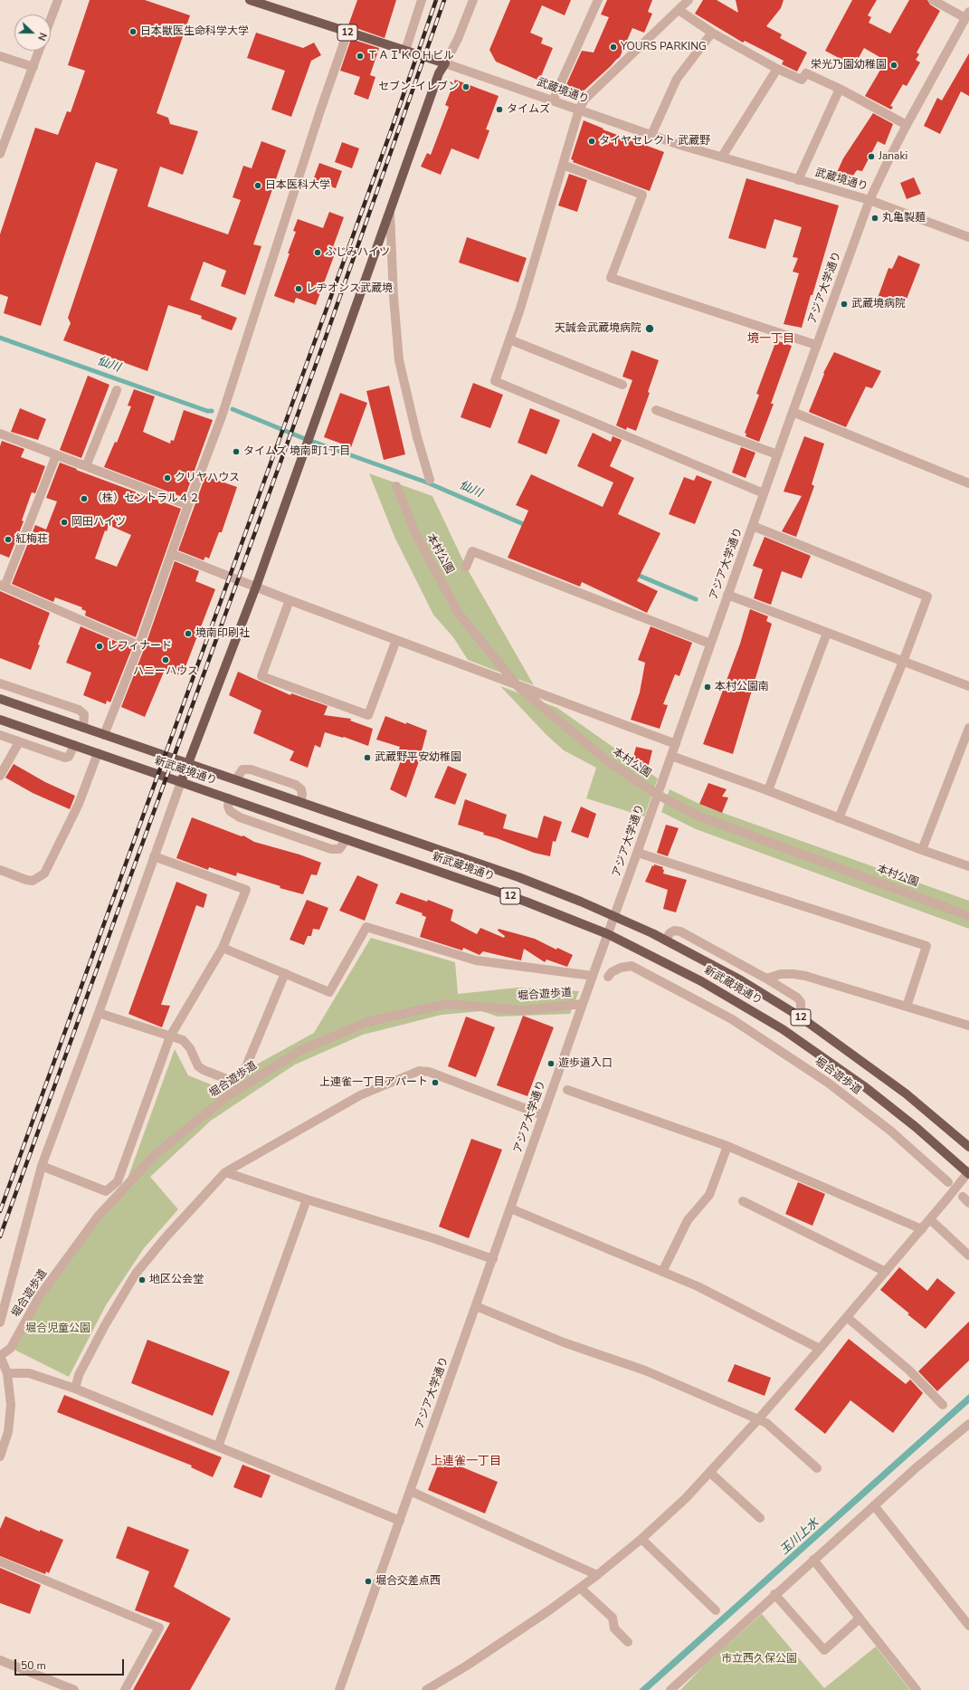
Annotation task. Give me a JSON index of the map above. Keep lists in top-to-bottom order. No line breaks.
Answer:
{"streets":{"main road":["12","武蔵境通り","新武蔵境通り"],"street":["アジア大学通り","本村公園","堀合遊歩道"]},"crossings":[["武蔵境通り","アジア大学通り"],["アジア大学通り","本村公園"],["アジア大学通り","新武蔵境通り"],["アジア大学通り","堀合遊歩道"]],"districts":["境一丁目","上連雀一丁目"],"water":["仙川","玉川上水"],"parks":["堀合児童公園","市立西久保公園"],"places":["日本獣医生命科学大学","YOURS PARKING","ＴＡＩＫＯＨビル","栄光乃園幼稚園","セブン-イレブン","タイムズ","タイヤセレクト 武蔵野","Janaki","日本医科大学","丸亀製麺","ふじみハイツ","レヂオンス武蔵境","武蔵境病院","天誠会武蔵境病院","タイムズ 境南町1丁目","クリヤハウス","（株）セントラル４２","岡田ハイツ","紅梅荘","境南印刷社","レフィナード","ハニーハウス","本村公園南","武蔵野平安幼稚園","遊歩道入口","上連雀一丁目アパート","地区公会堂","堀合交差点西"],"scale_bar":"50 m","north":"right"}
